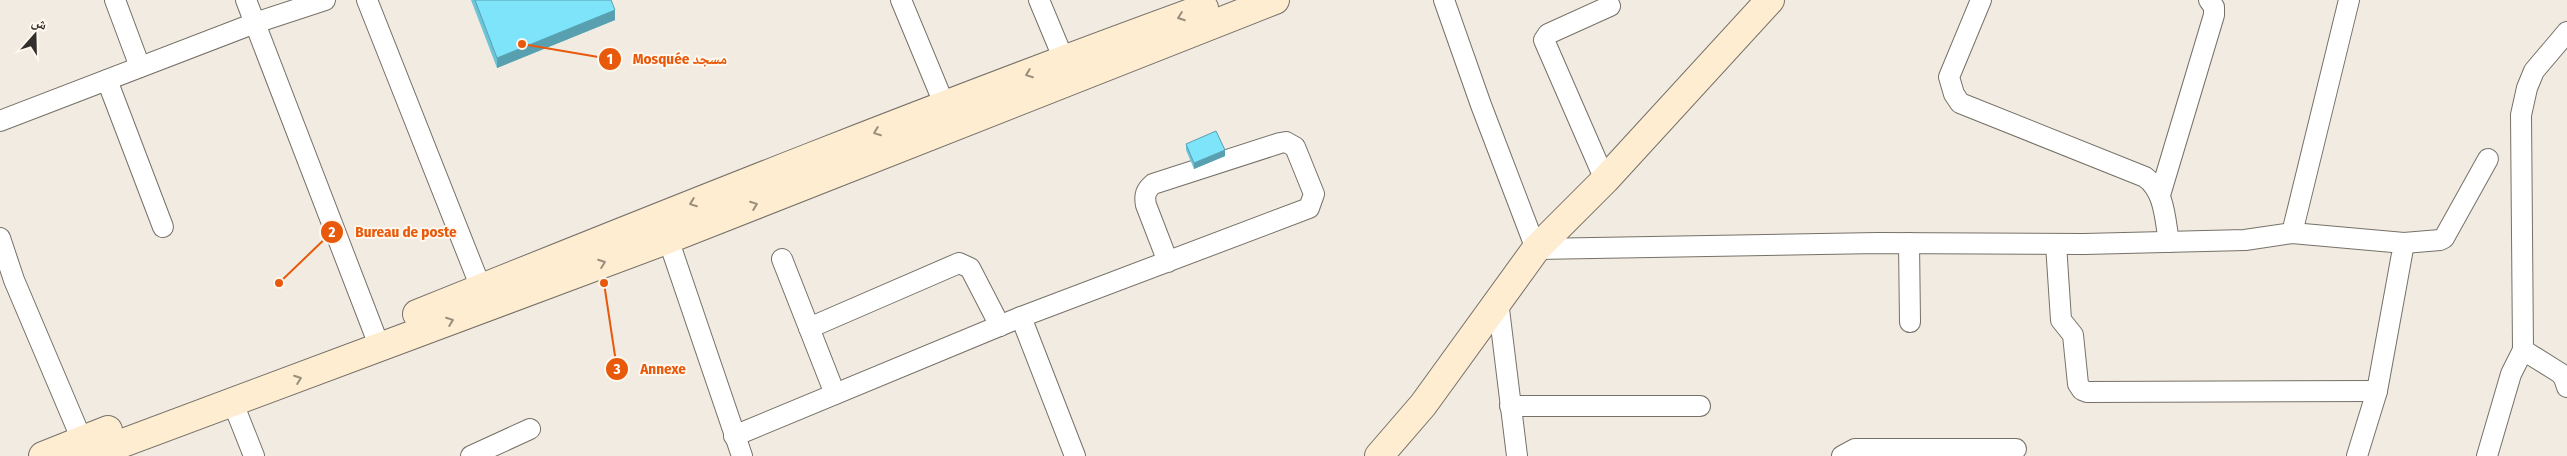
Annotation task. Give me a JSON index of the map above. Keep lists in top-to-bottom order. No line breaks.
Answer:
{"places":["Mosquée مسجد","Bureau de poste","Annexe"],"north":"top"}
